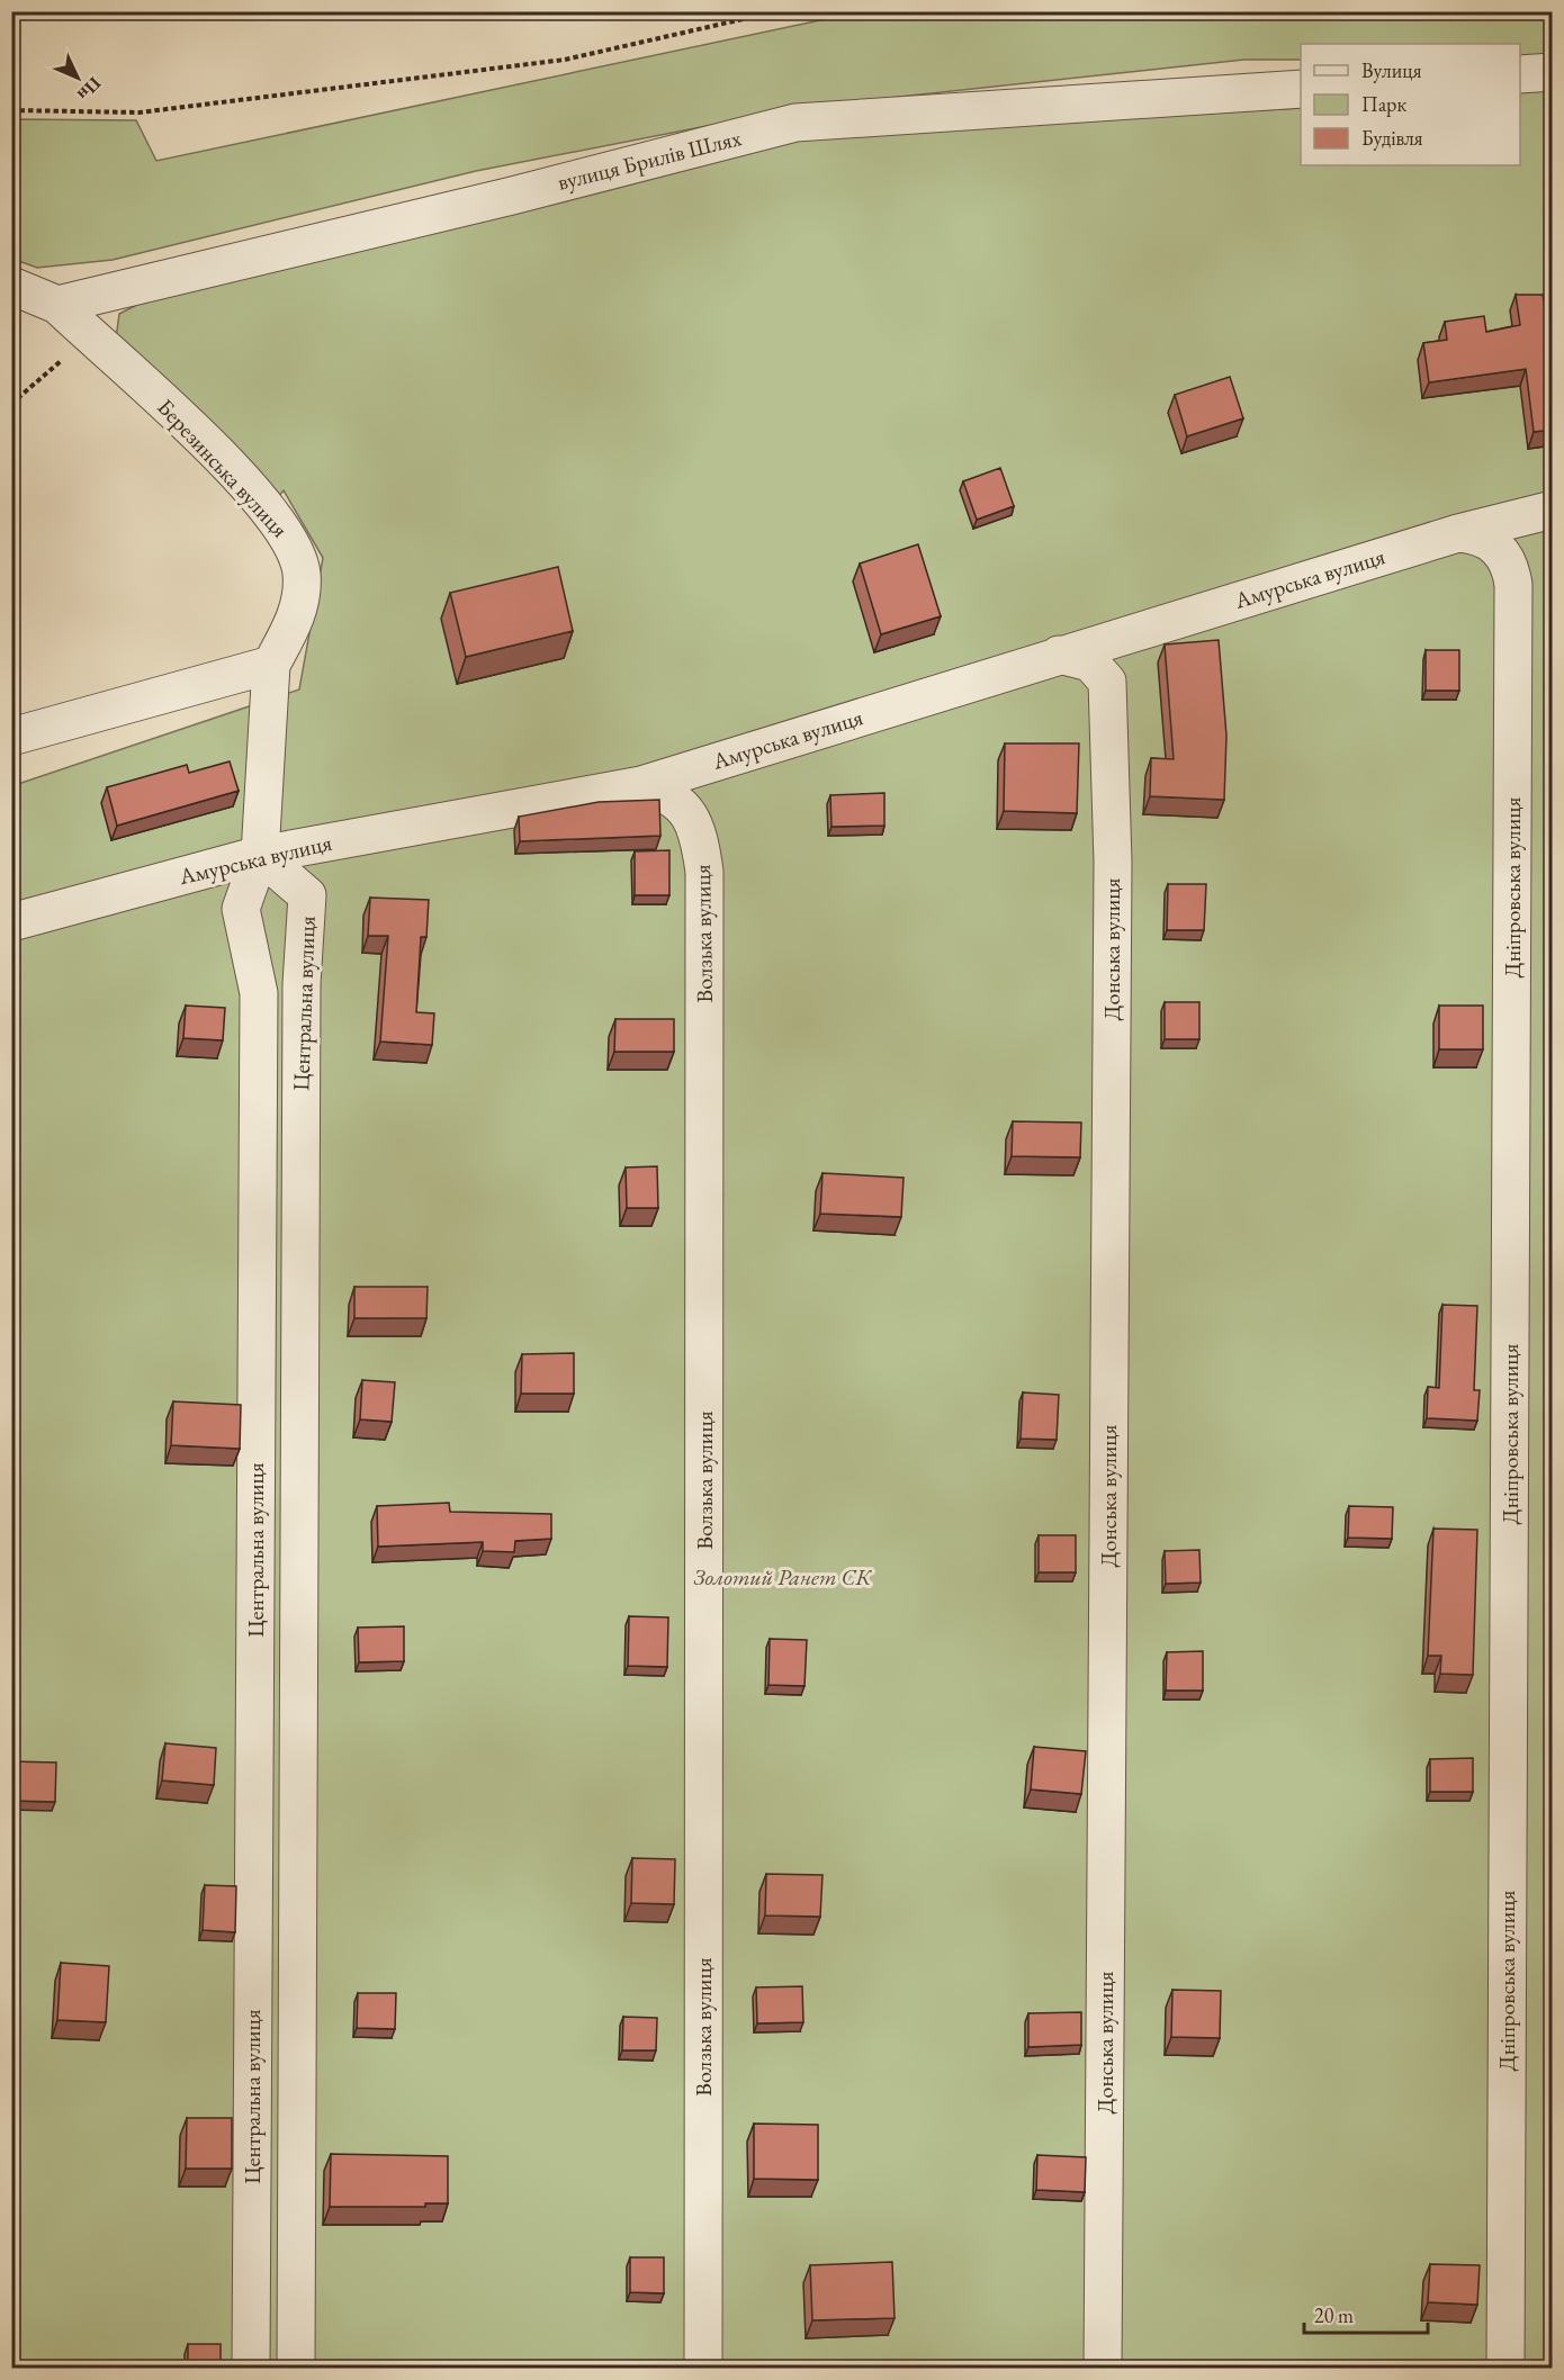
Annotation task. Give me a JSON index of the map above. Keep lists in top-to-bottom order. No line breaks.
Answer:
{"streets":{"street":["вулиця Брилів Шлях","Березинська вулиця","Амурська вулиця","Дніпровська вулиця","Волзька вулиця","Донська вулиця","Центральна вулиця"]},"crossings":[["вулиця Брилів Шлях","Березинська вулиця"],["Березинська вулиця","Амурська вулиця"],["Березинська вулиця","Центральна вулиця"],["Амурська вулиця","Дніпровська вулиця"],["Амурська вулиця","Волзька вулиця"],["Амурська вулиця","Донська вулиця"],["Амурська вулиця","Центральна вулиця"]],"parks":["Золотий Ранет СК"],"legend":["Вулиця","Парк","Будівля"],"scale_bar":"20 m","north":"bottom right"}
